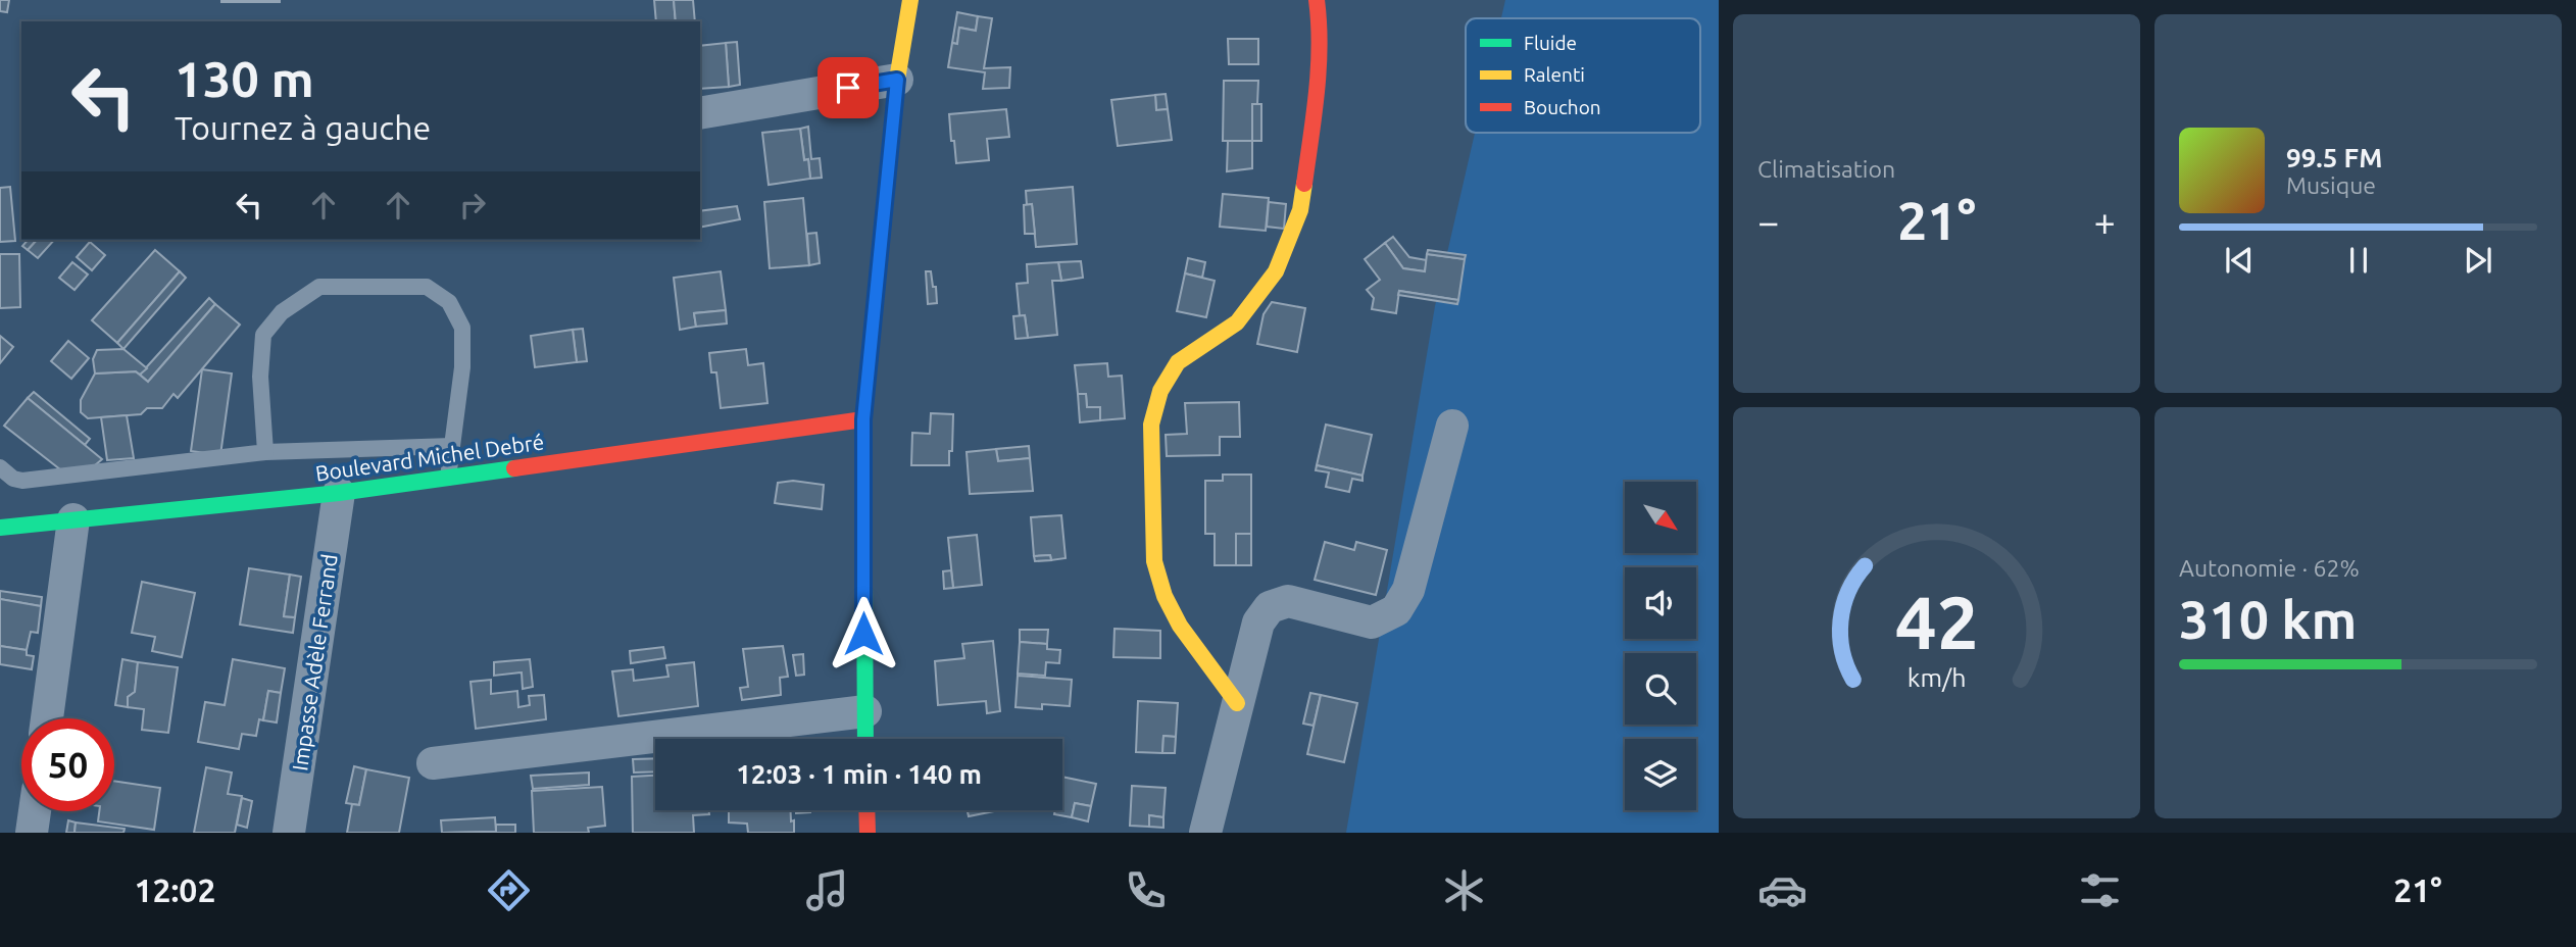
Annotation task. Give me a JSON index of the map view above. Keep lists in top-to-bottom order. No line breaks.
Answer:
{"streets":{"street":["Boulevard Michel Debré","Impasse Adèle Ferrand"]},"crossings":[["Boulevard Michel Debré","Impasse Adèle Ferrand"]],"legend":["Fluide","Ralenti","Bouchon"],"north":"bottom right","page":{"tile":["Climatisation",["Autonomie · 62%","310 km"]],"turn":["130 m","Tournez à gauche"],"song":["99.5 FM","Musique"],"heat":["−","21°","+"],"limit":"50","trip":"12:03 · 1 min · 140 m","tabs":["12:02","21°"],"gauge":["42","km/h"]}}
